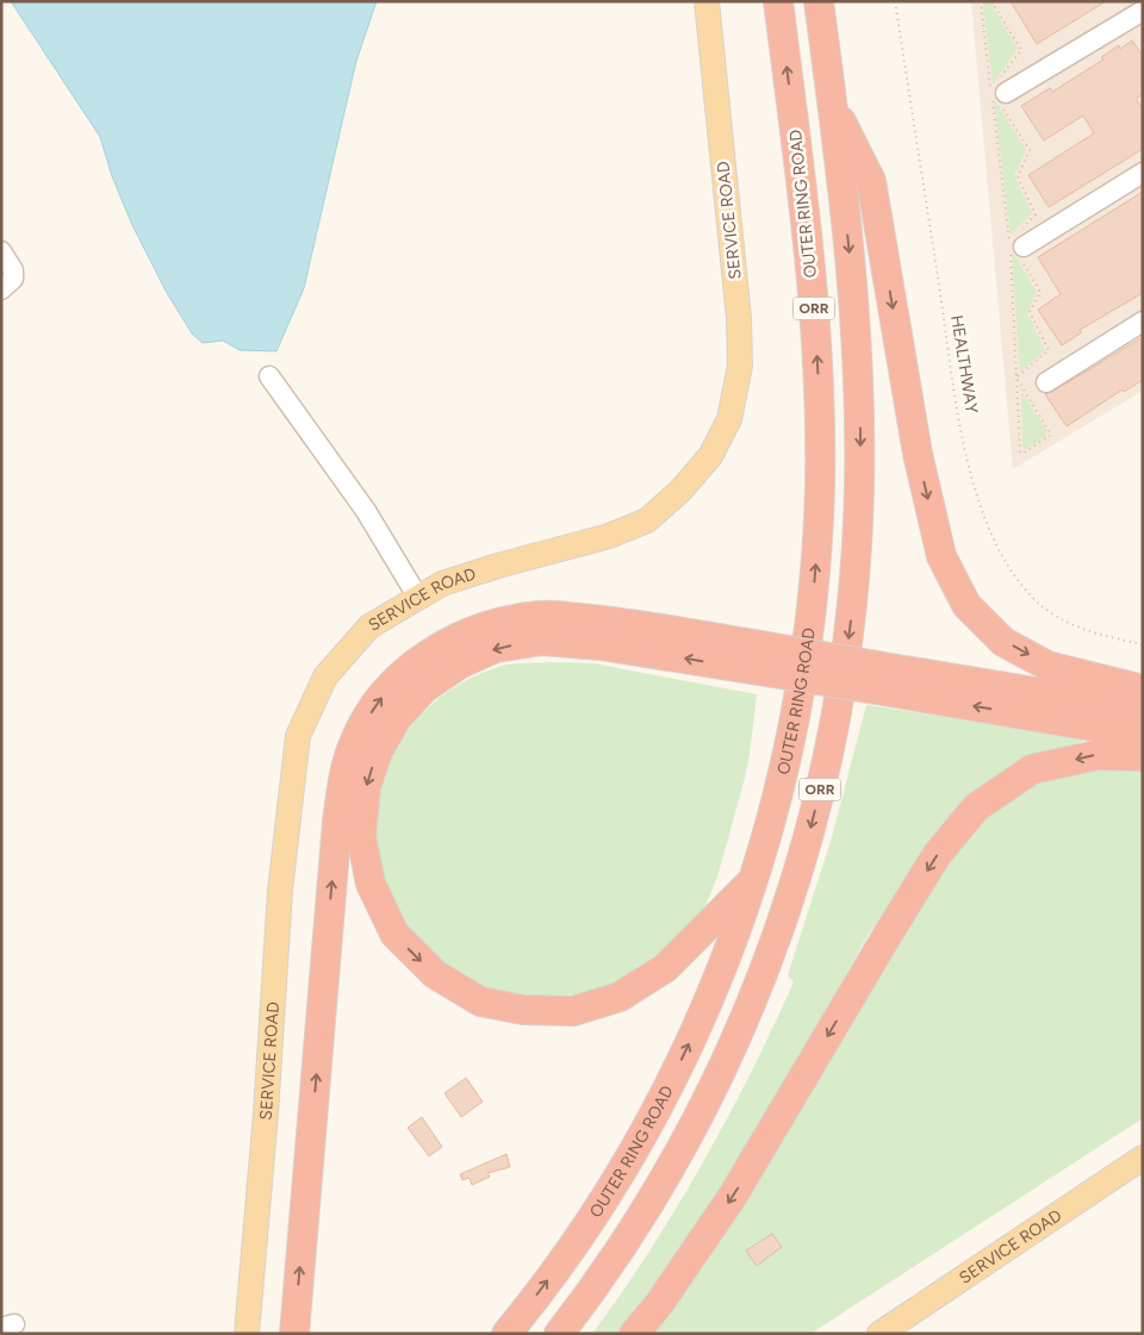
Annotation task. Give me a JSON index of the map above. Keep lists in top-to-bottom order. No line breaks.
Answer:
{"streets":{"highway":["OUTER RING ROAD","ORR"],"main road":["SERVICE ROAD"],"path":["HEALTHWAY"]}}
